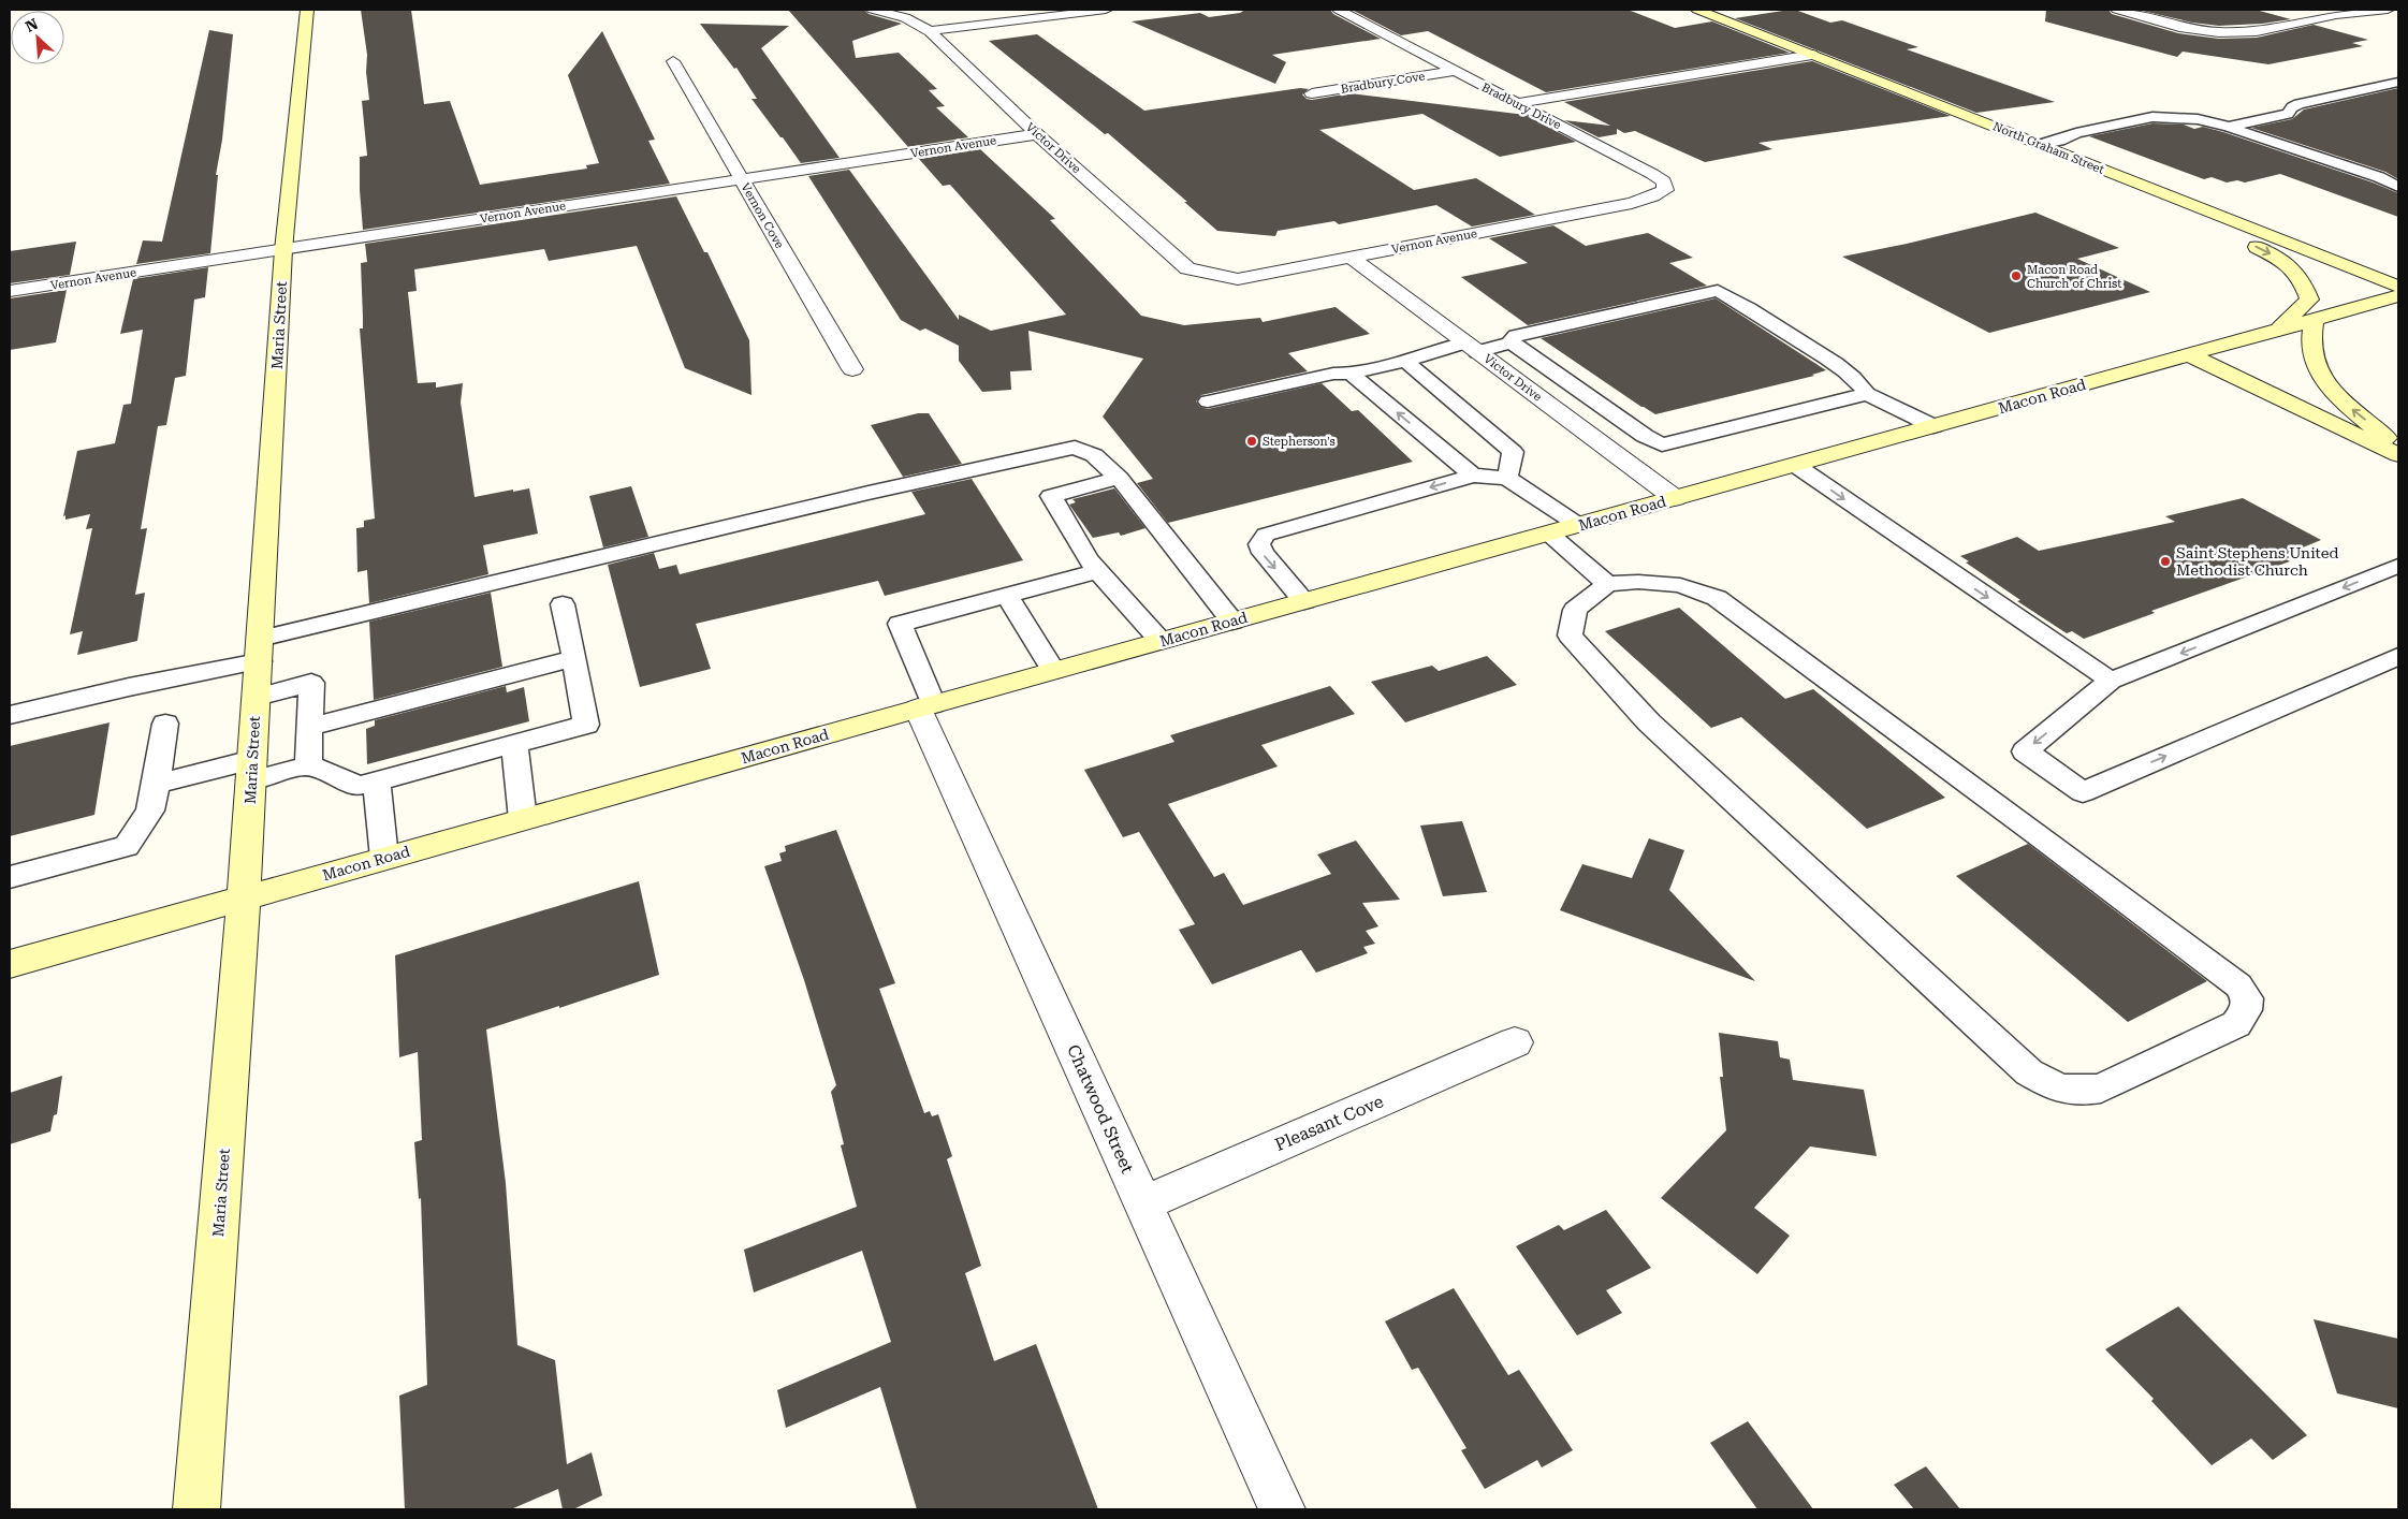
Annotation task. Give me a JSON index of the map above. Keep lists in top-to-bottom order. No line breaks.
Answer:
{"streets":{"main road":["North Graham Street","Maria Street","Macon Road"],"street":["Bradbury Cove","Bradbury Drive","Vernon Avenue","Victor Drive","Vernon Cove","Chatwood Street","Pleasant Cove"]},"crossings":[["Bradbury Cove","Bradbury Drive"],["Bradbury Drive","Vernon Avenue"],["Vernon Avenue","Victor Drive"],["Vernon Avenue","Vernon Cove"],["Vernon Avenue","Maria Street"],["Victor Drive","Macon Road"],["Maria Street","Macon Road"],["Macon Road","Chatwood Street"],["Chatwood Street","Pleasant Cove"]],"places":["Macon Road Church of Christ","Stepherson's","Saint Stephens United Methodist Church"],"north":"top left"}
